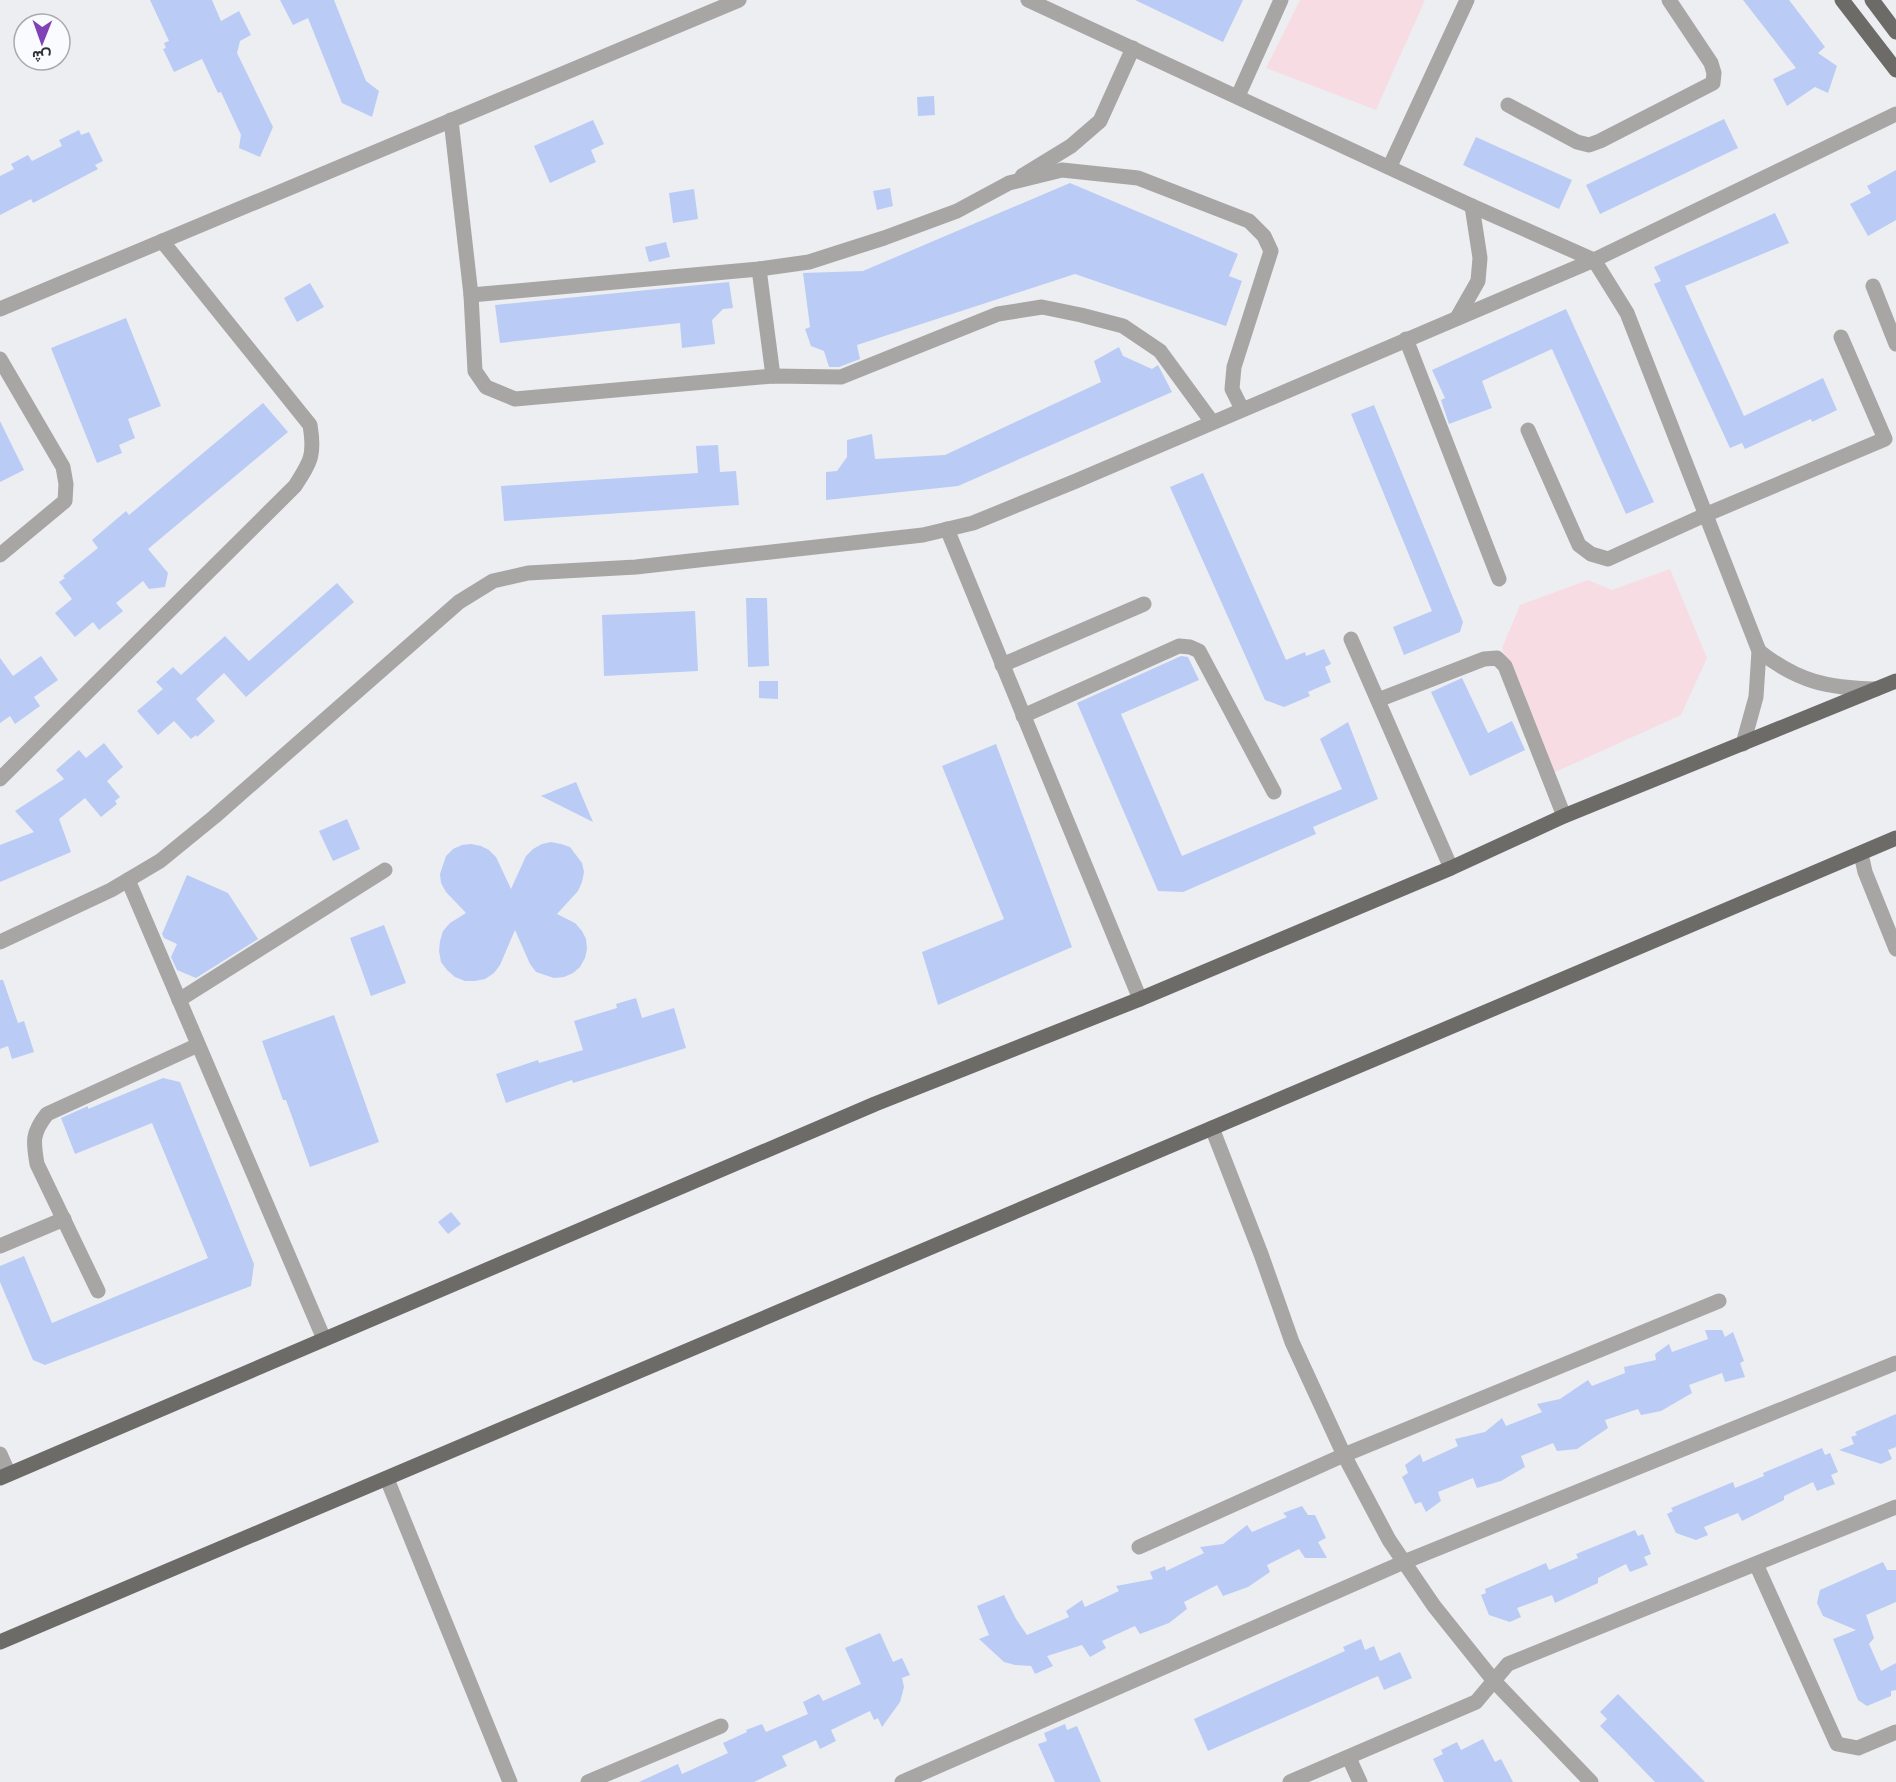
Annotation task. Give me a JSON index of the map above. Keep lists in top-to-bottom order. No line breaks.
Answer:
{"north":"bottom"}
